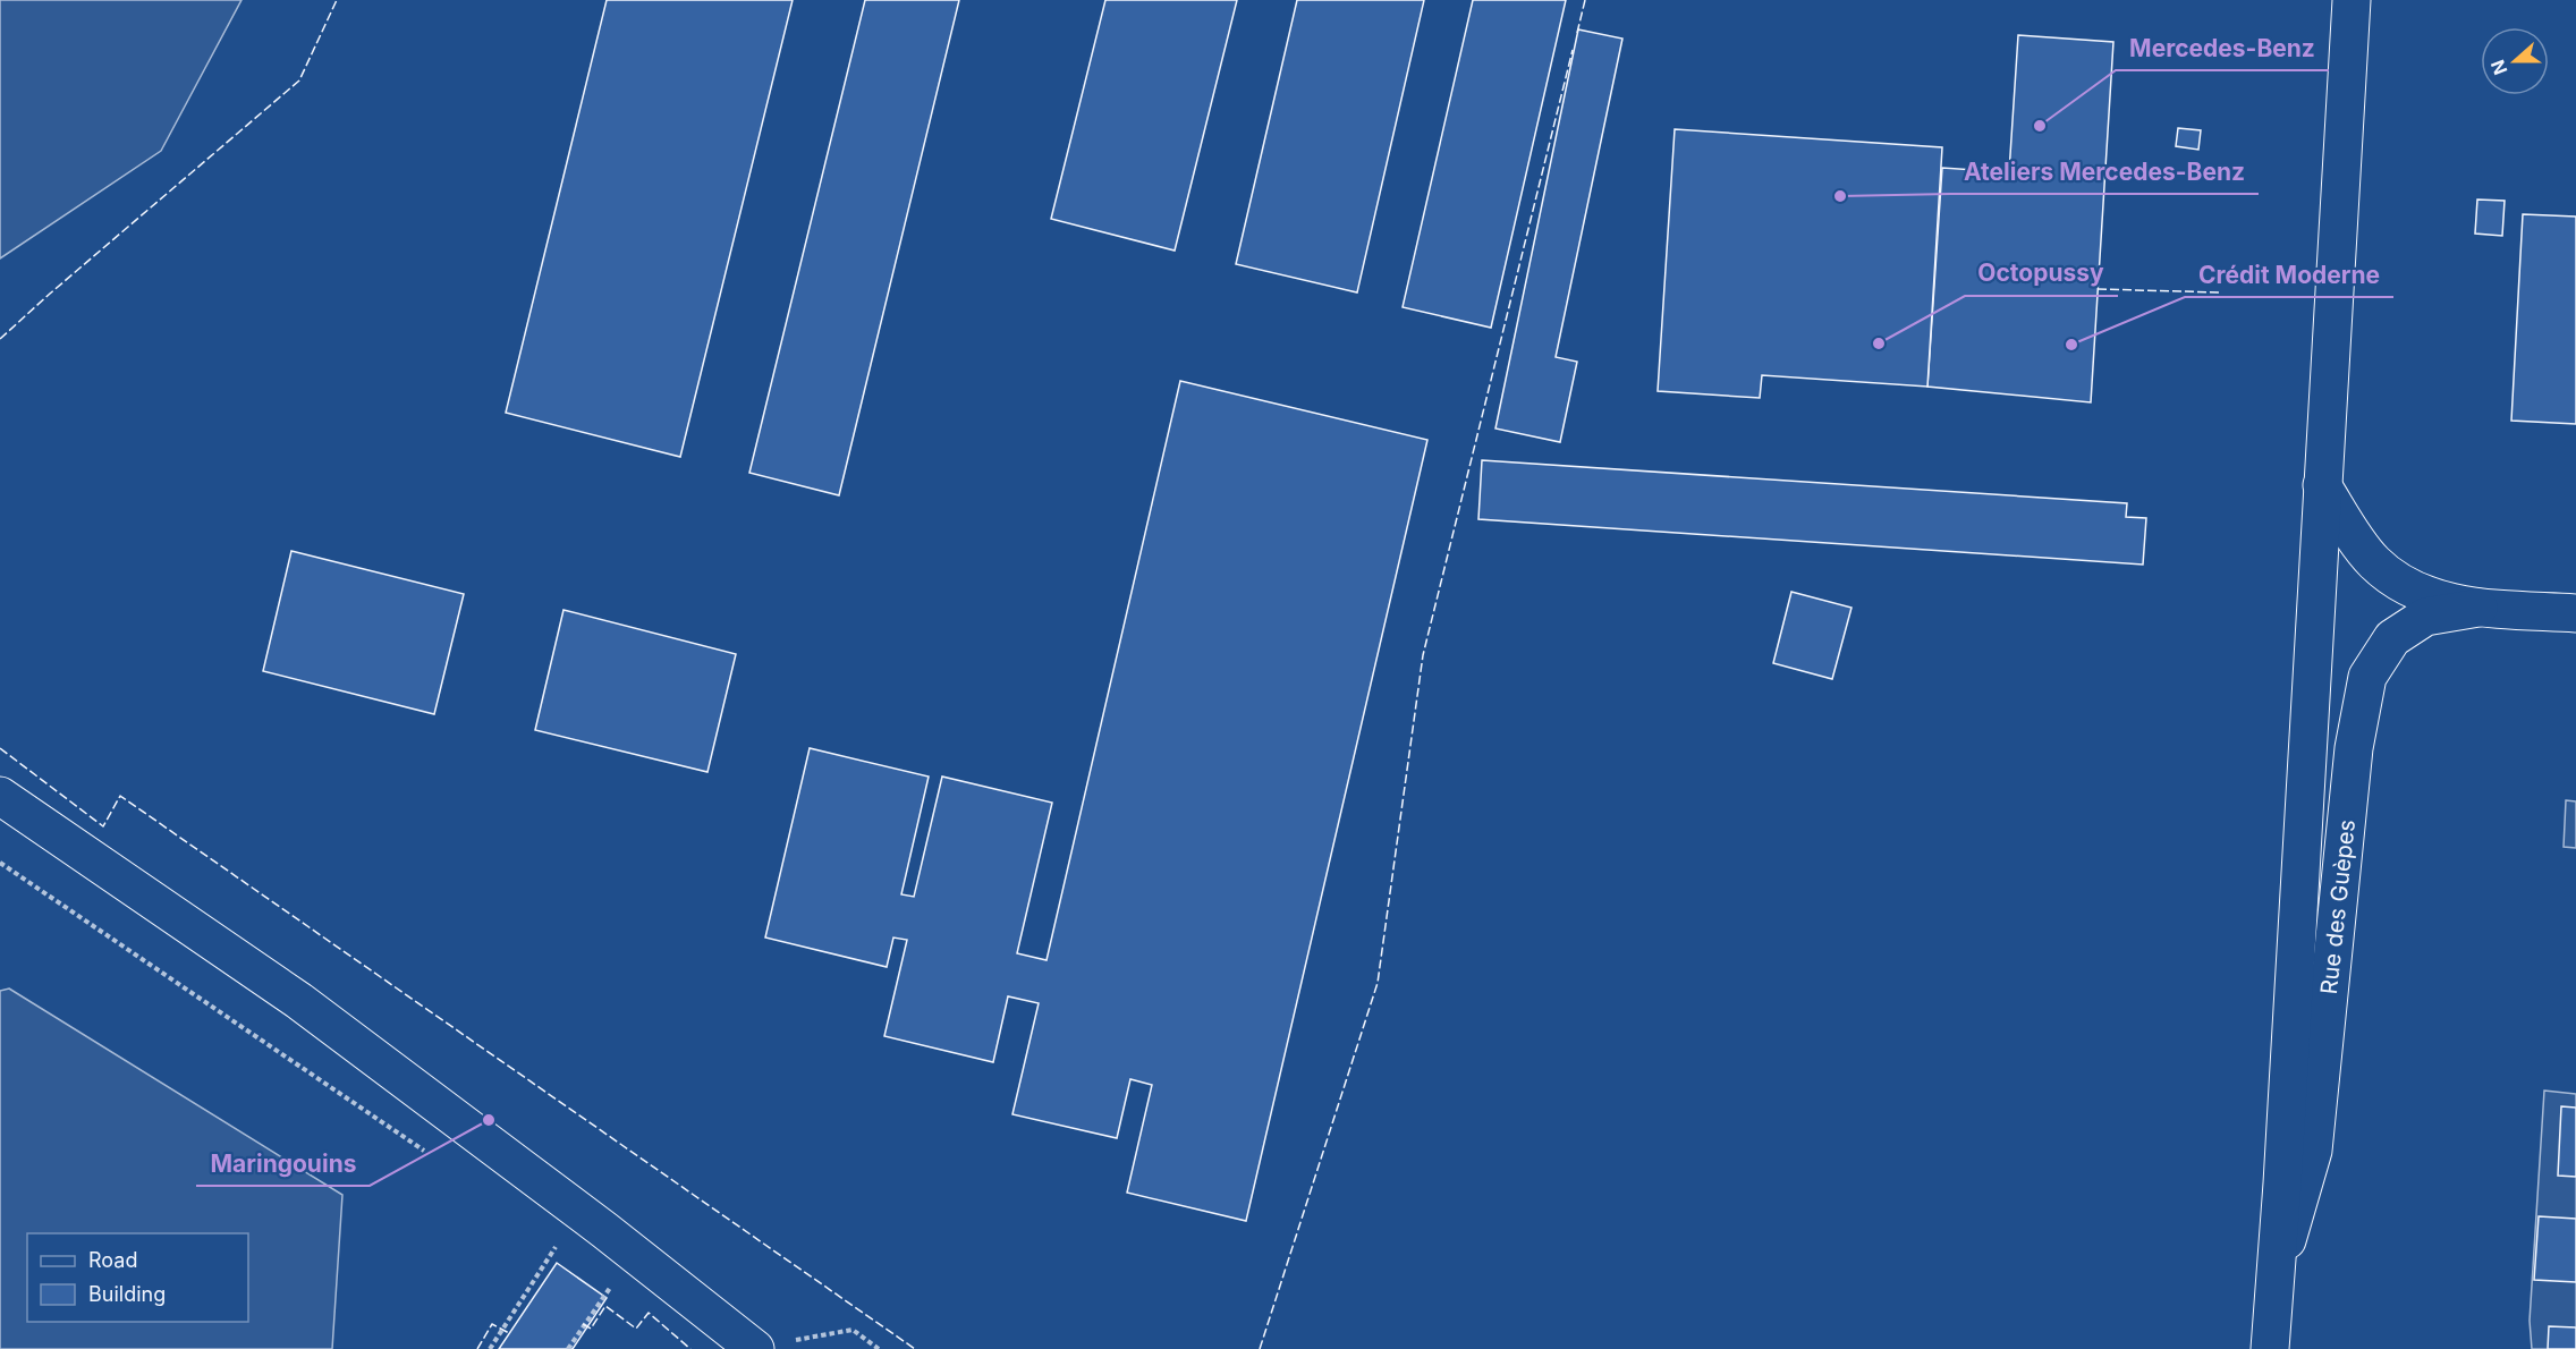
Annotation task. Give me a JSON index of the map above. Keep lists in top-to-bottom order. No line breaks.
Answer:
{"streets":{"main road":["Rue des Guèpes"]},"places":["Mercedes-Benz","Ateliers Mercedes-Benz","Octopussy","Crédit Moderne","Maringouins"],"legend":["Road","Building"],"north":"left"}
